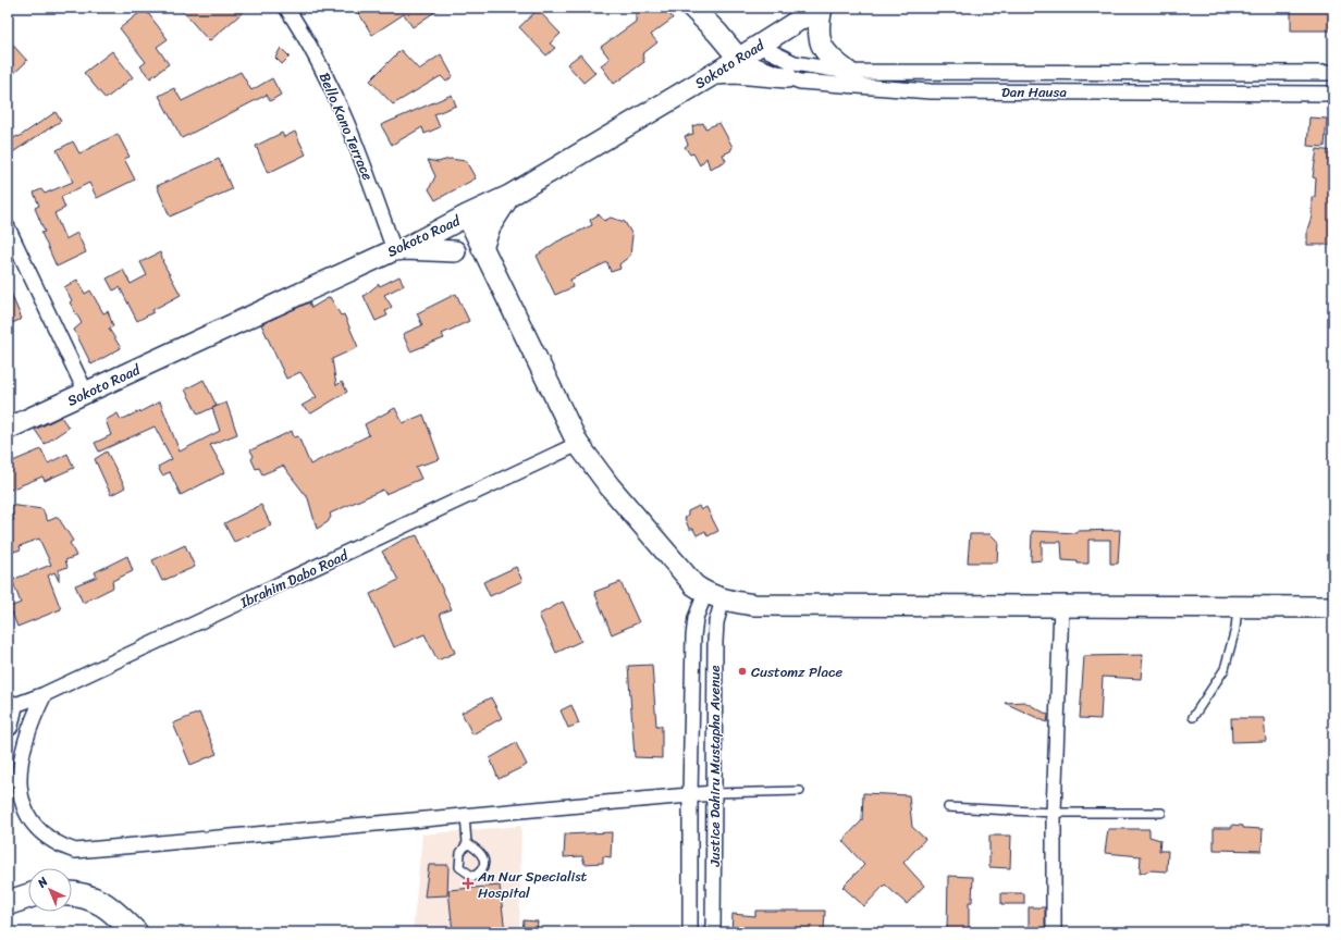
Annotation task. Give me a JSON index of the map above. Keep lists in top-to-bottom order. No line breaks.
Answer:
{"streets":{"street":["Sokoto Road","Dan Hausa","Bello Kano Terrace","Ibrahim Dabo Road","Justice Dahiru Mustapha Avenue"]},"crossings":[["Sokoto Road","Dan Hausa"],["Sokoto Road","Bello Kano Terrace"]],"places":{"other":["Customz Place"],"health":["An Nur Specialist Hospital"]},"north":"top left"}
